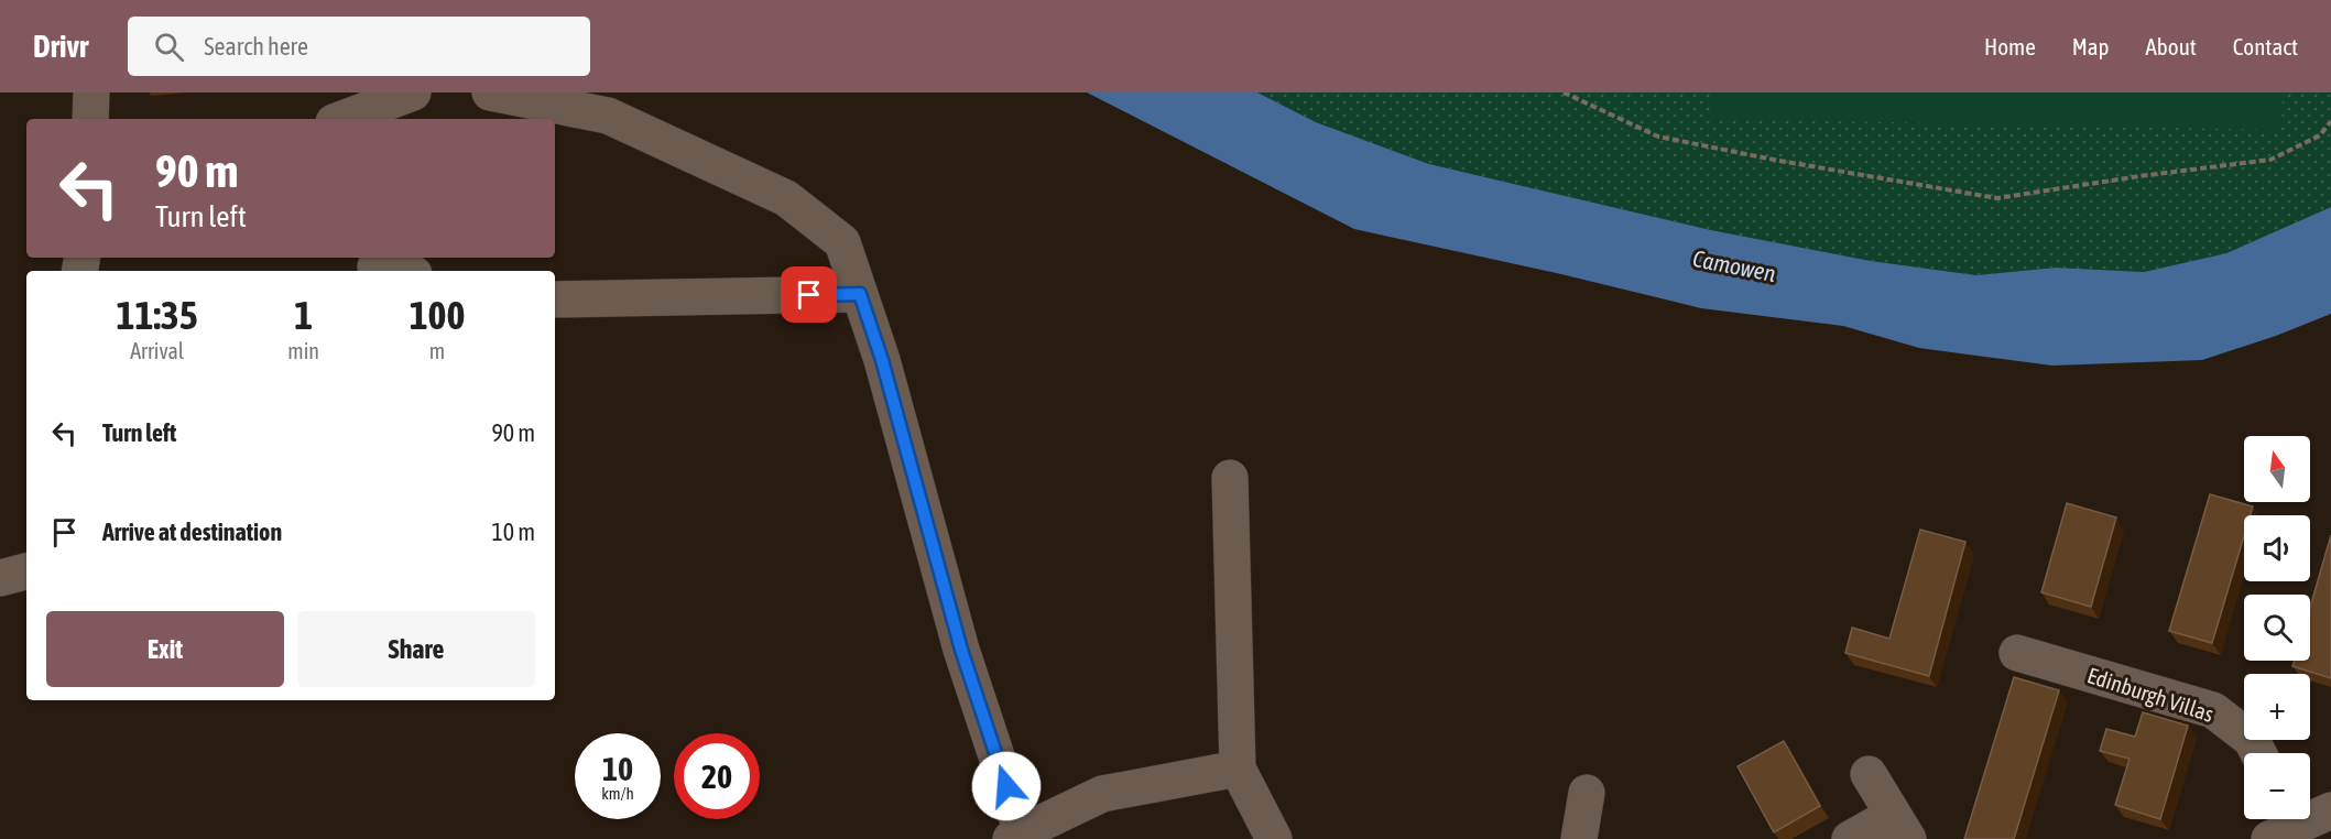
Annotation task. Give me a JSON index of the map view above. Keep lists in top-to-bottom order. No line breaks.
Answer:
{"streets":{"street":["Edinburgh Villas"]},"water":["Camowen"],"north":"top","page":{"header":"Drivr","search":"Search here","nav":["Home","Map","About","Contact"],"turn":["90 m","Turn left"],"eta":["11:35","Arrival","1","min","100","m"],"list":[{"name":"Turn left","value":"90 m"},{"name":"Arrive at destination","value":"10 m"}],"map_buttons":["+","−"],"buttons":["Exit","Share"],"speed":"10 km/h","limit":"20"}}
